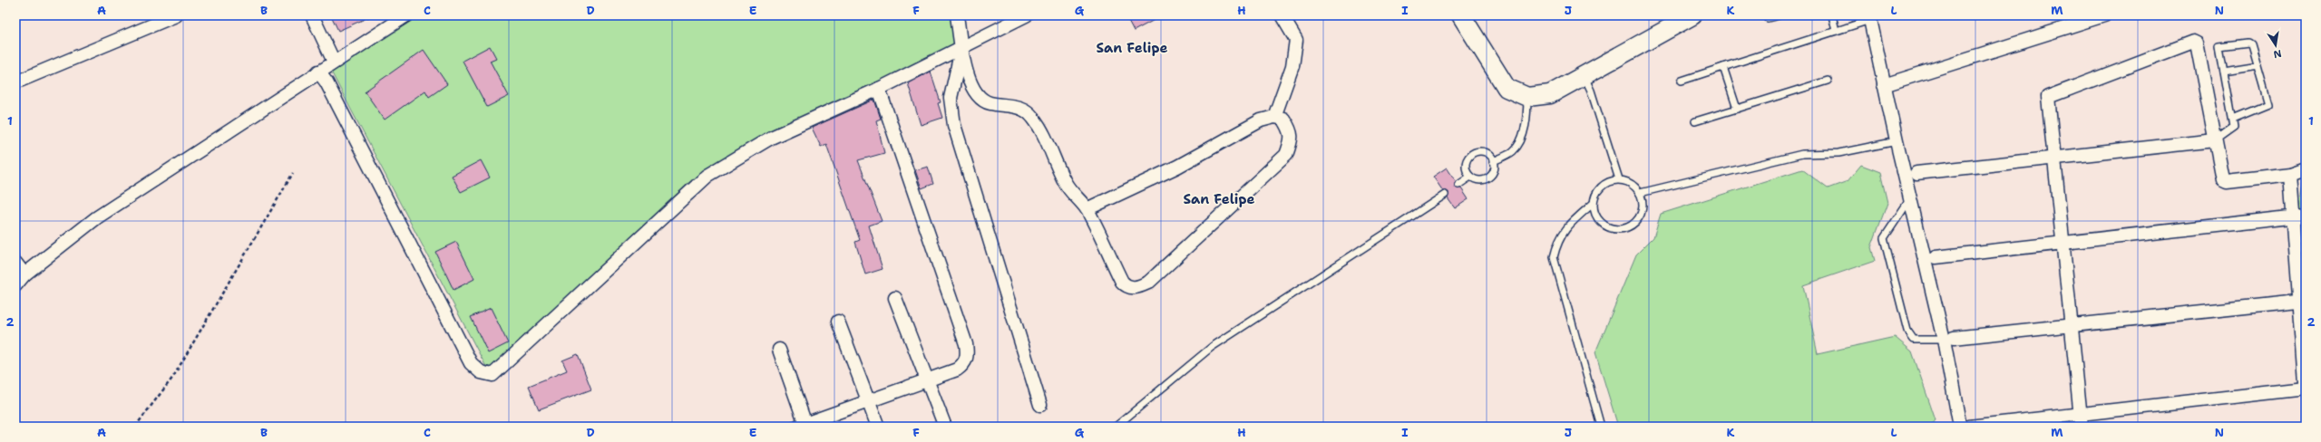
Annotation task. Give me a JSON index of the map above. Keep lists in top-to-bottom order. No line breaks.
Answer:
{"districts":["San Felipe","San Felipe"],"north":"bottom","grid":{"columns":["A","B","C","D","E","F","G","H","I","J","K","L","M","N"],"rows":["1","2"]}}
